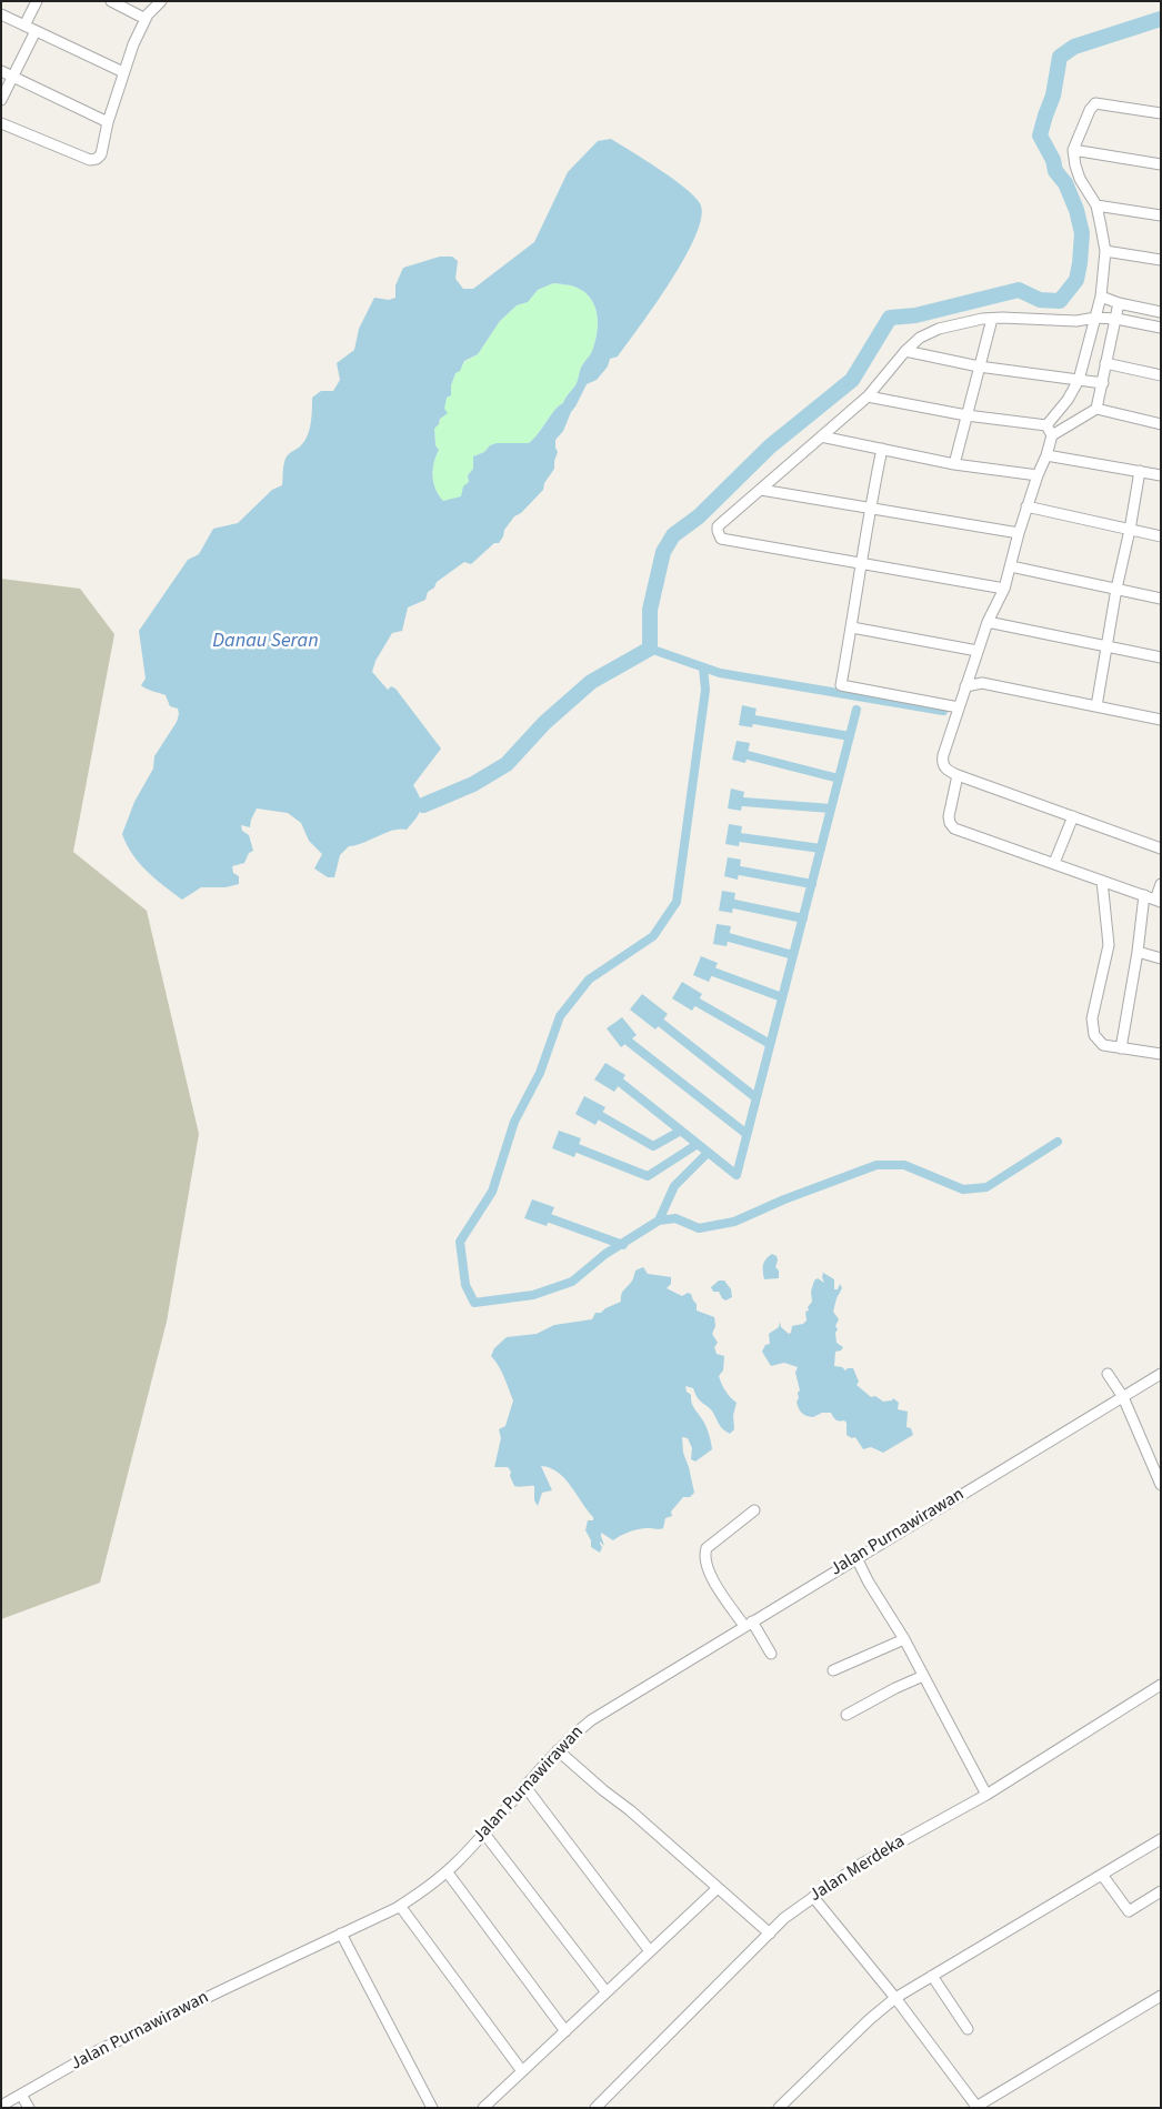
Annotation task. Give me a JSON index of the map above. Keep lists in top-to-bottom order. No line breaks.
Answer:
{"streets":{"street":["Jalan Purnawirawan","Jalan Merdeka"]},"water":["Danau Seran"]}
